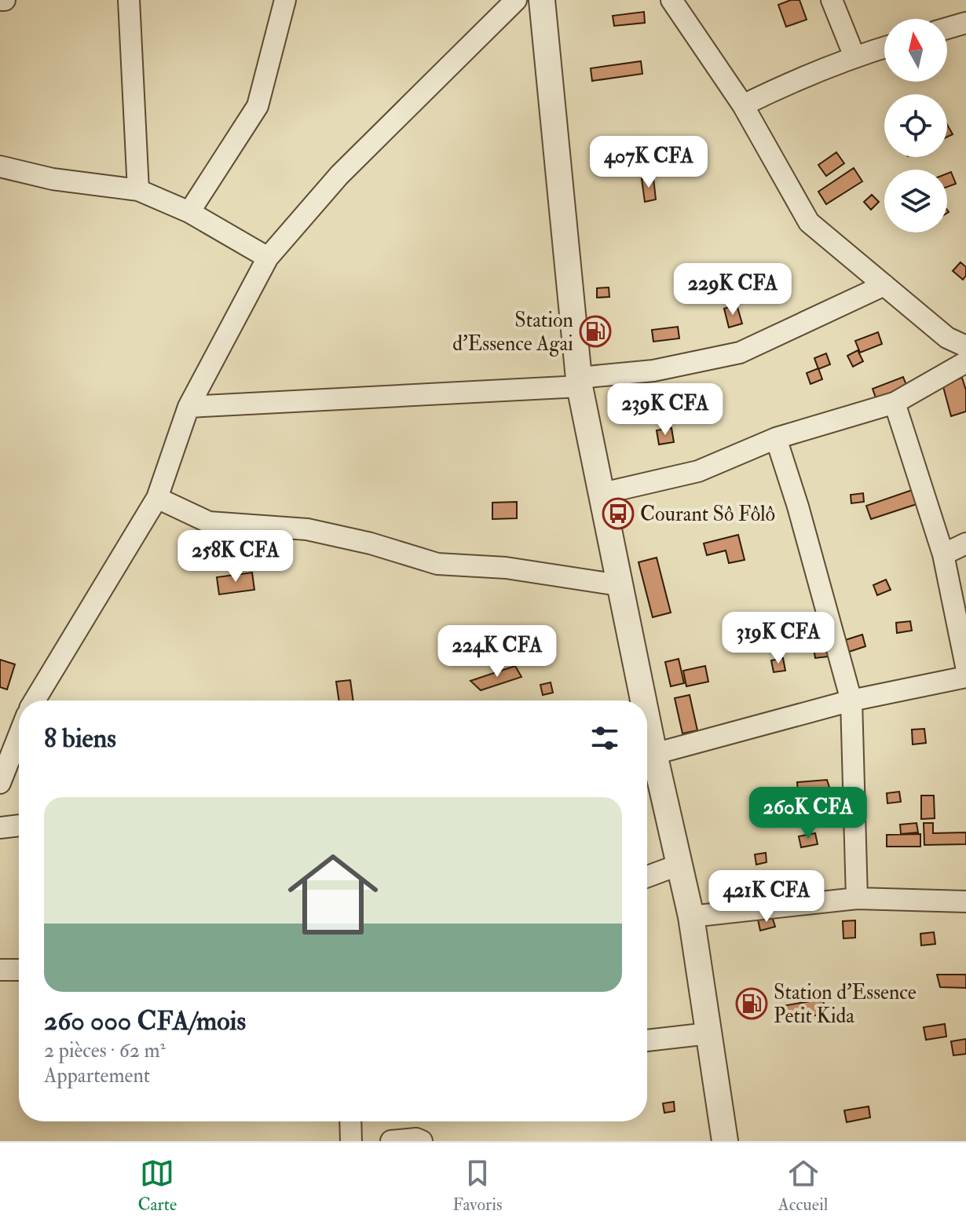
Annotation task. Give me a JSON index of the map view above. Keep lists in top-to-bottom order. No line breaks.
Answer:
{"places":{"fuel station":["Station d'Essence Agai","Station d'Essence Petit Kida"],"bus stop":["Courant Sô Fôlô"]},"north":"top","page":{"price":["407K CFA","229K CFA","239K CFA","258K CFA","319K CFA","224K CFA","260K CFA","421K CFA"],"heading":"8 biens","list":[{"name":"260 000 CFA/mois","note":"2 pièces · 62 m² · Appartement"}],"tabs":["Carte","Favoris","Accueil"]}}
